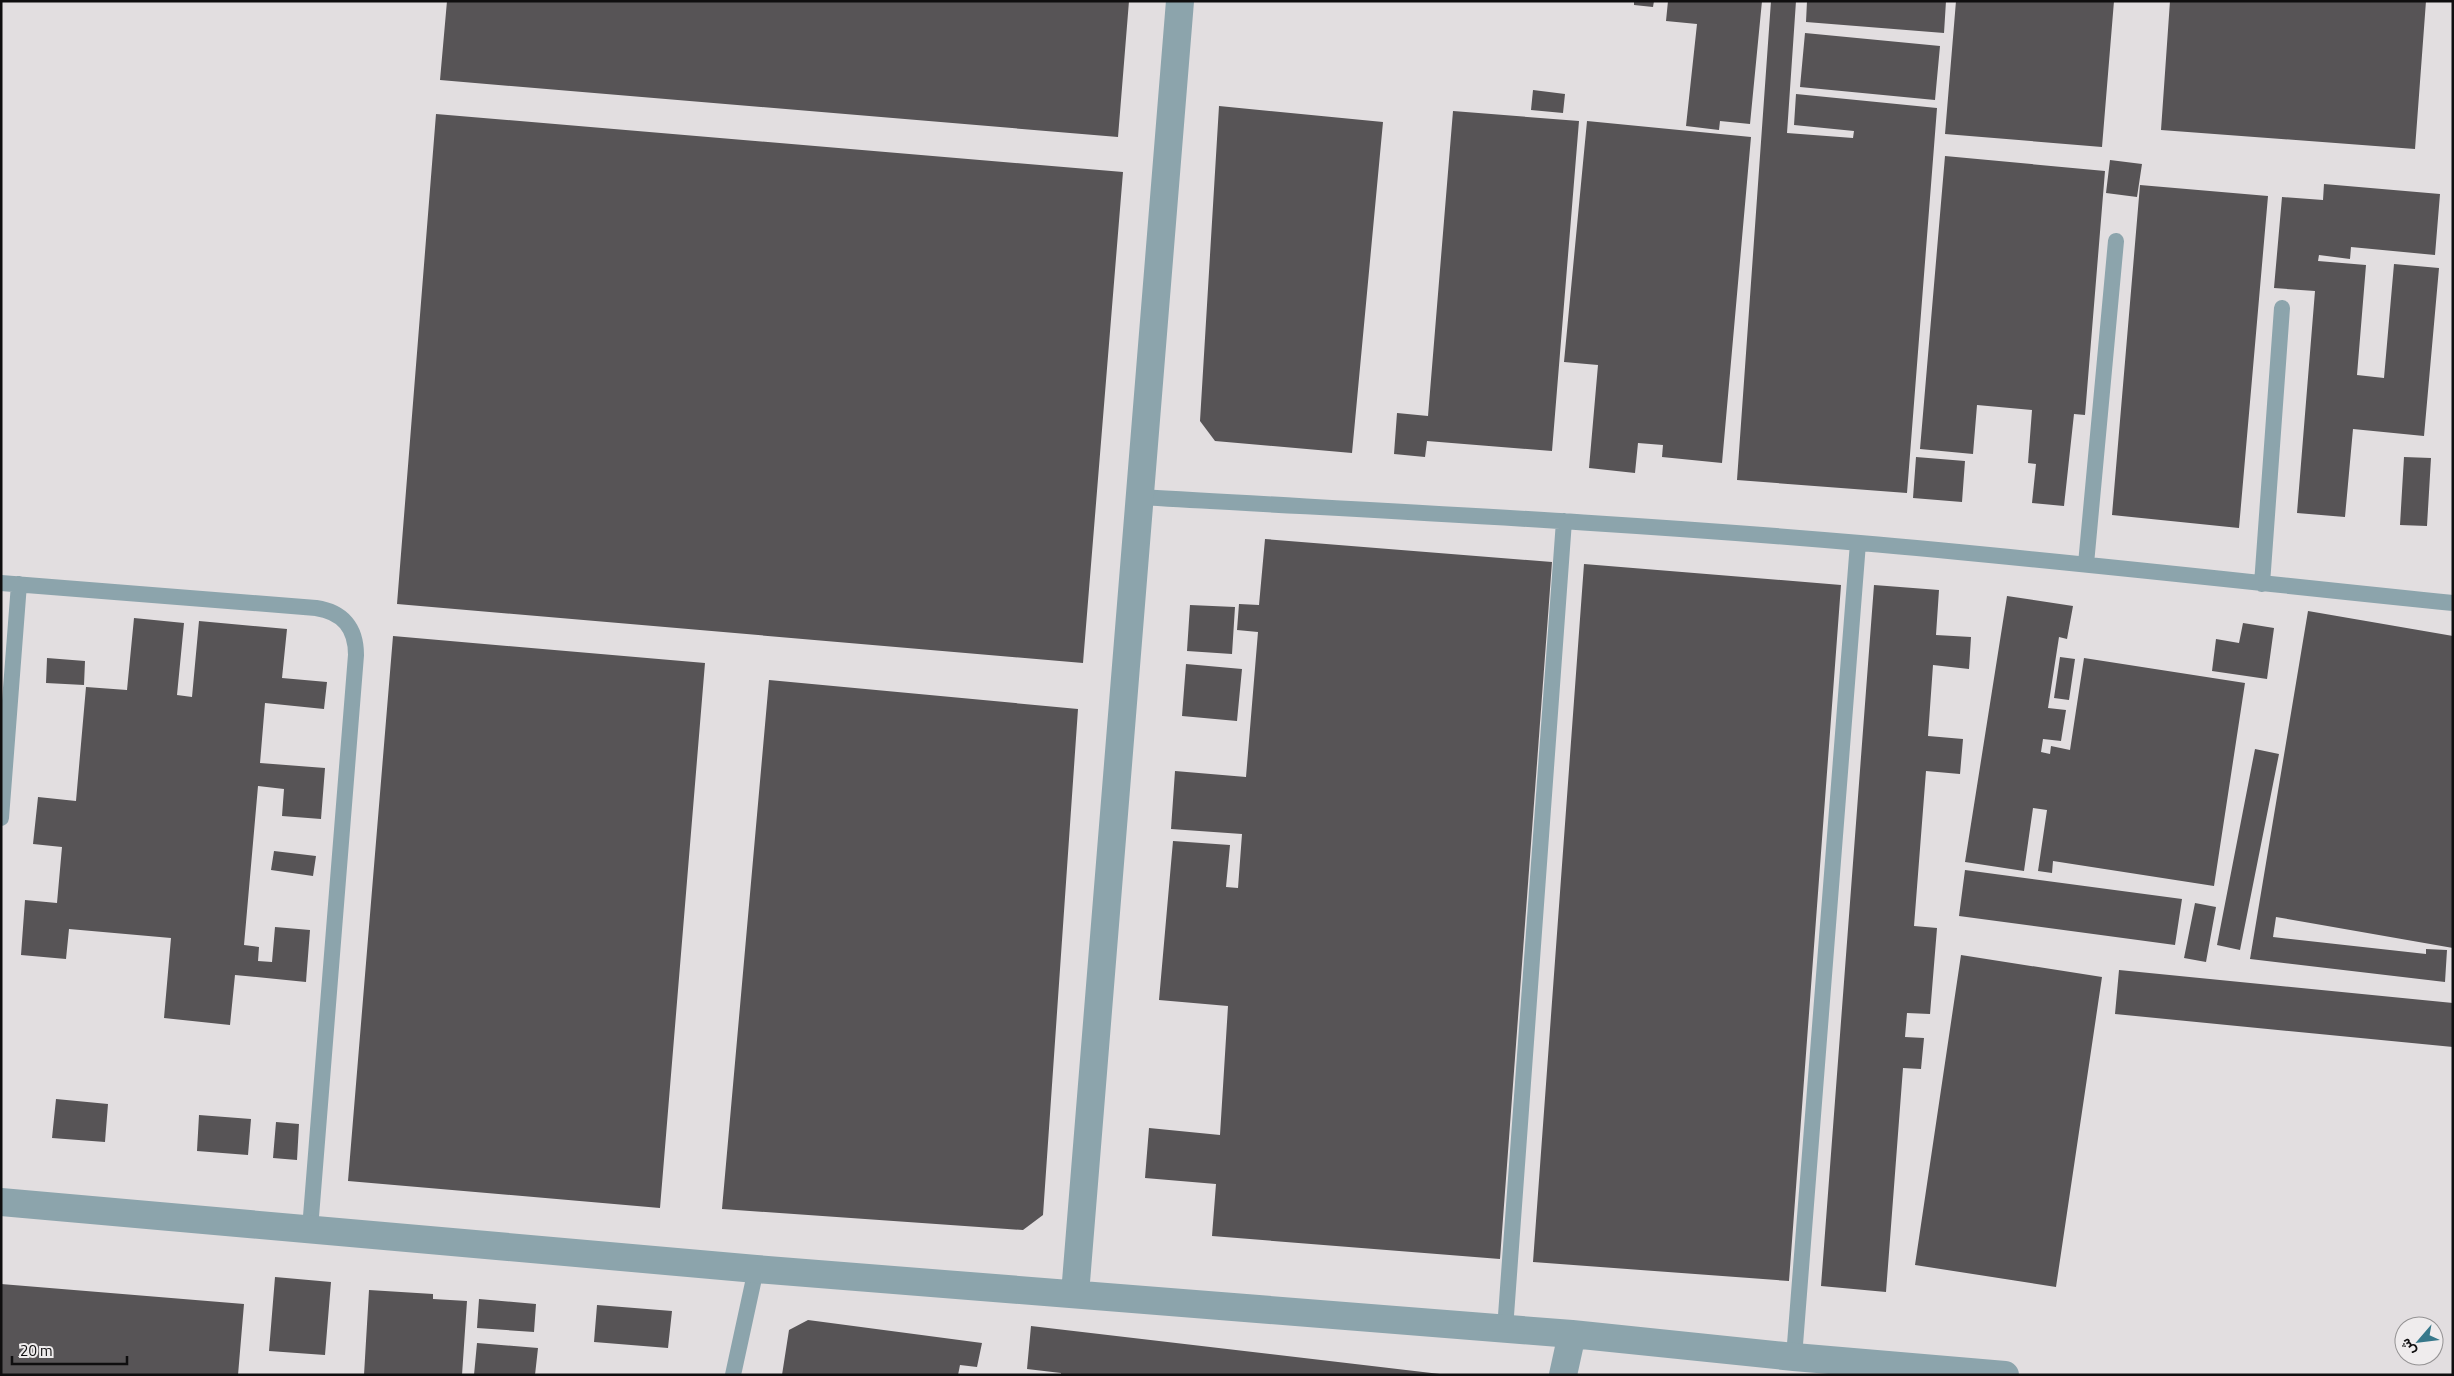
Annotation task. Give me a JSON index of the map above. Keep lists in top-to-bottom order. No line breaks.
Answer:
{"scale_bar":"20 m","north":"bottom left"}
